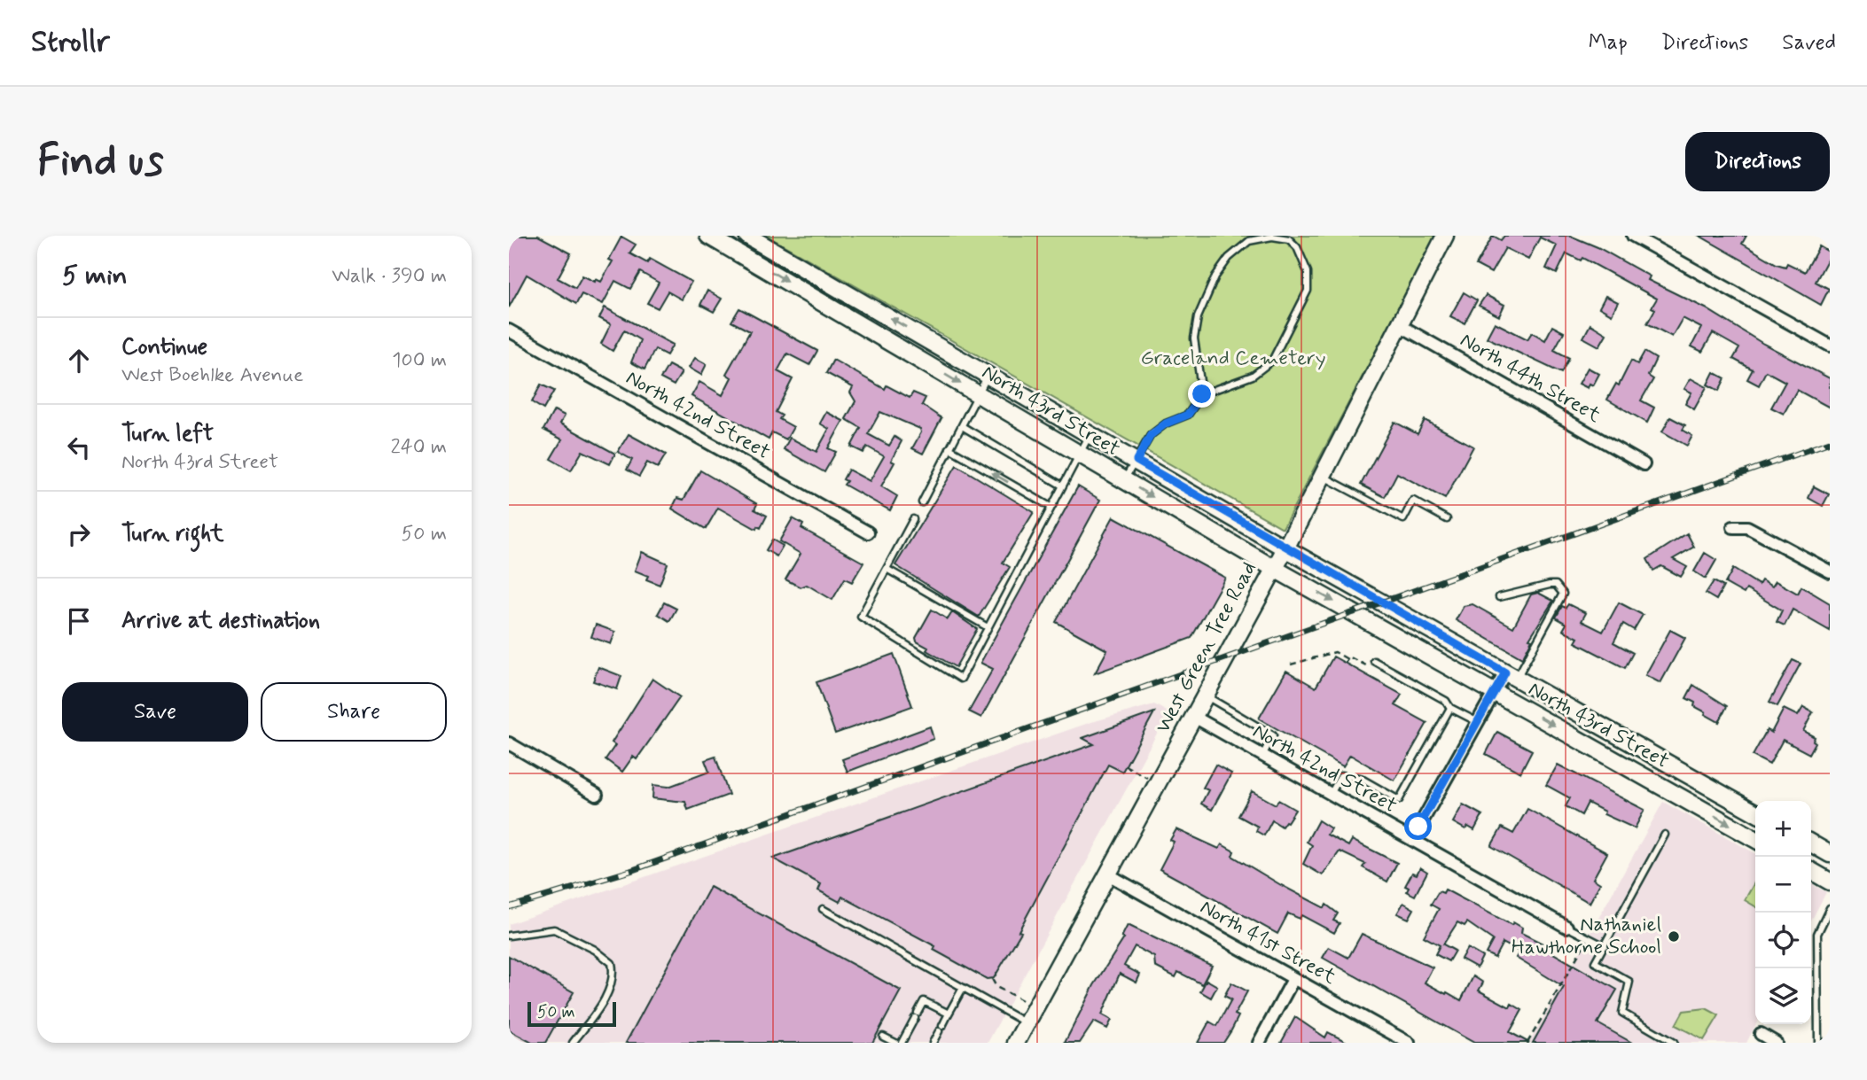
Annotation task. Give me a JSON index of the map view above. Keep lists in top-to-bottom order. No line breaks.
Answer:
{"streets":{"main road":["North 43rd Street","West Green Tree Road"],"street":["North 44th Street","North 42nd Street","North 41st Street"]},"crossings":[["North 44th Street","West Green Tree Road"],["North 43rd Street","West Green Tree Road"],["North 42nd Street","West Green Tree Road"],["West Green Tree Road","North 41st Street"]],"parks":["Graceland Cemetery"],"places":["Nathaniel Hawthorne School"],"scale_bar":"50 m","page":{"header":"Strollr","nav":["Map","Directions","Saved"],"buttons":["Directions",["Save","Share"]],"title":"Find us","heading":["5 min","Walk · 390 m"],"list":[["Continue","West Boehlke Avenue","100 m"],["Turn left","North 43rd Street","240 m"],["Turn right","50 m"],"Arrive at destination"],"map_buttons":["+","−"],"scale":"50 m"}}
